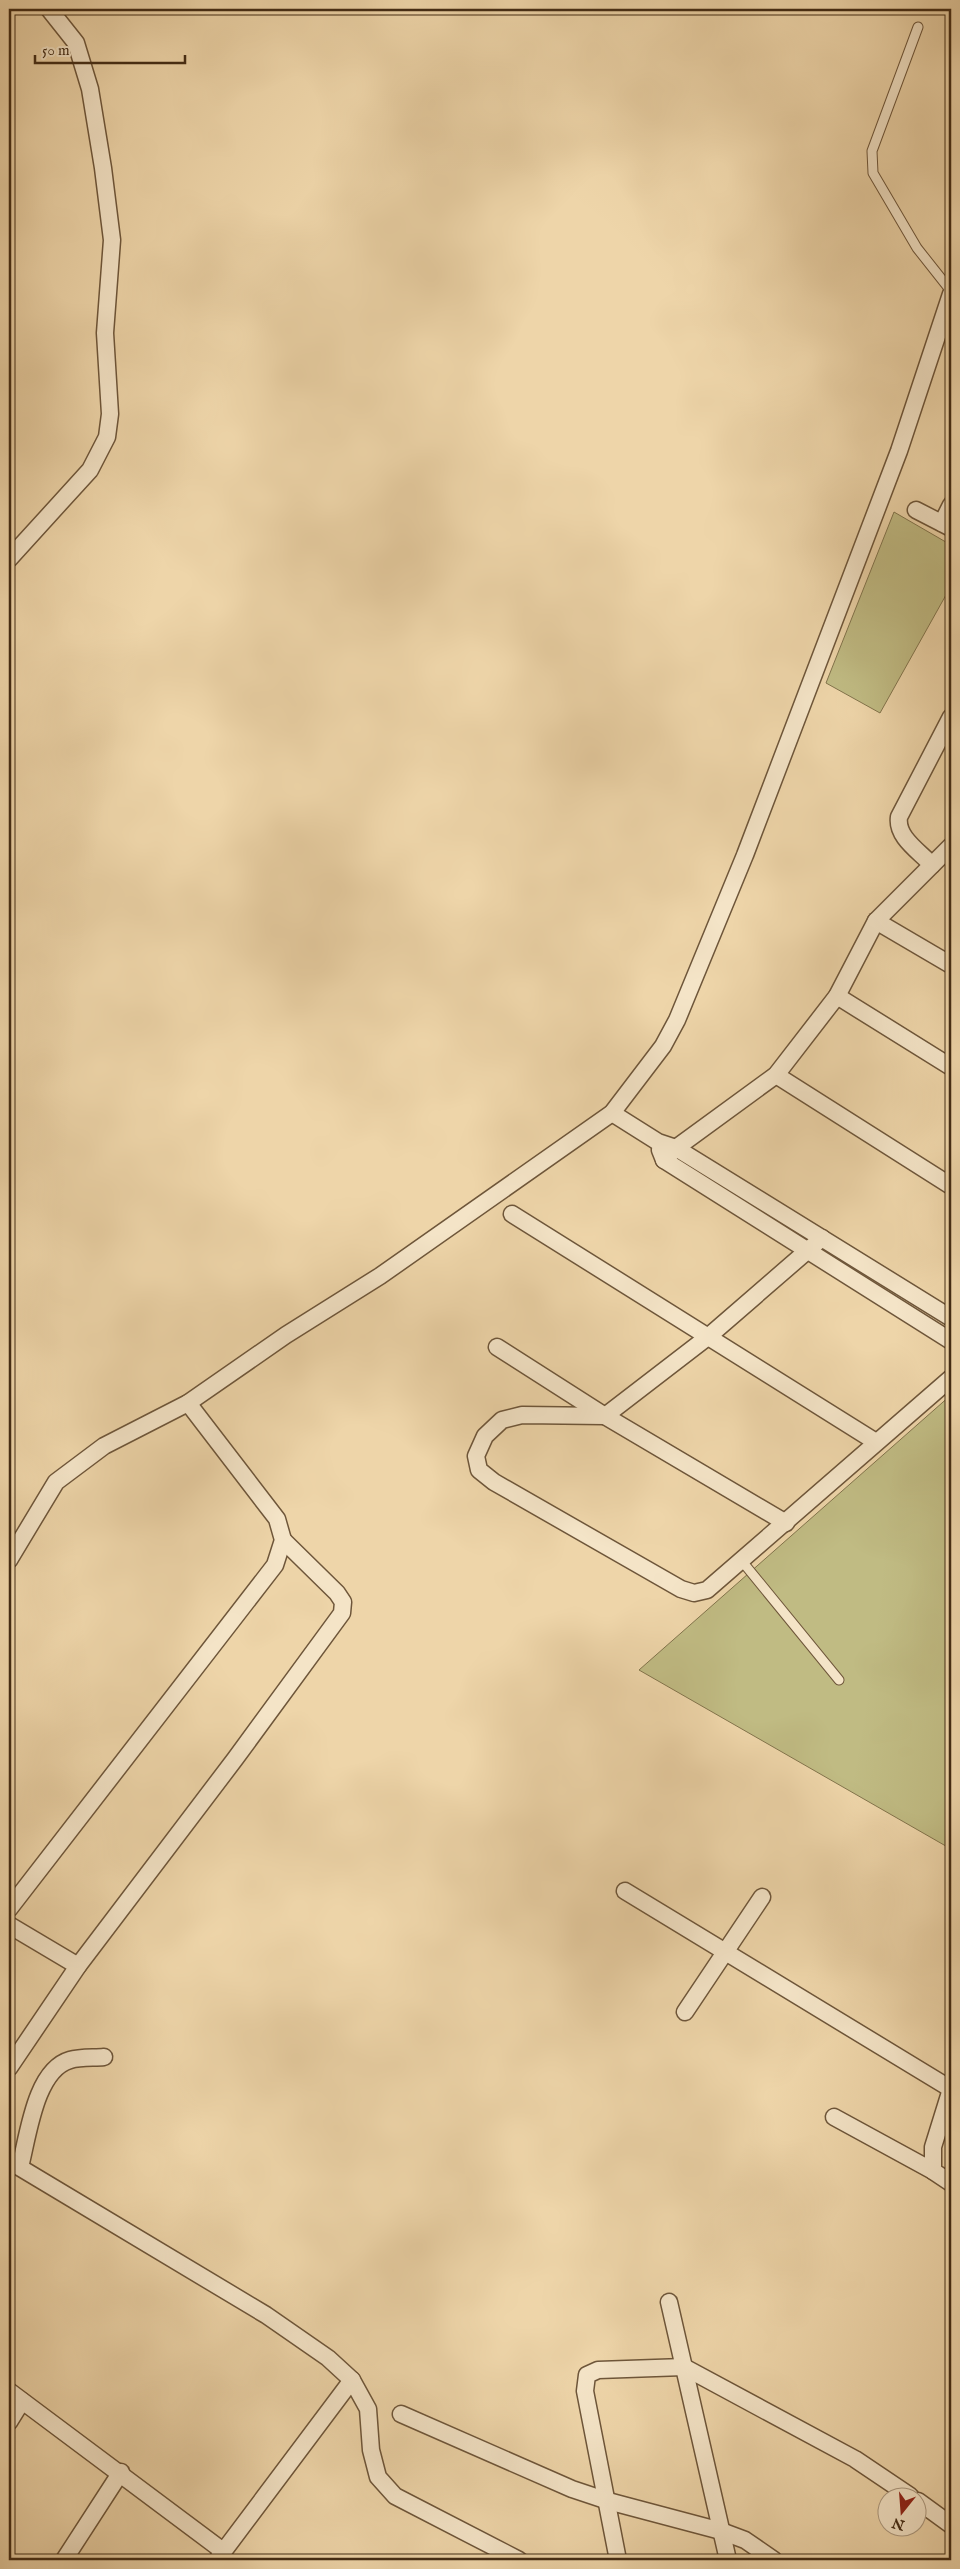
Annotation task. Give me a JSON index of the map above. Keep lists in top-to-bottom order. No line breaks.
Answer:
{"scale_bar":"50 m","north":"bottom"}
